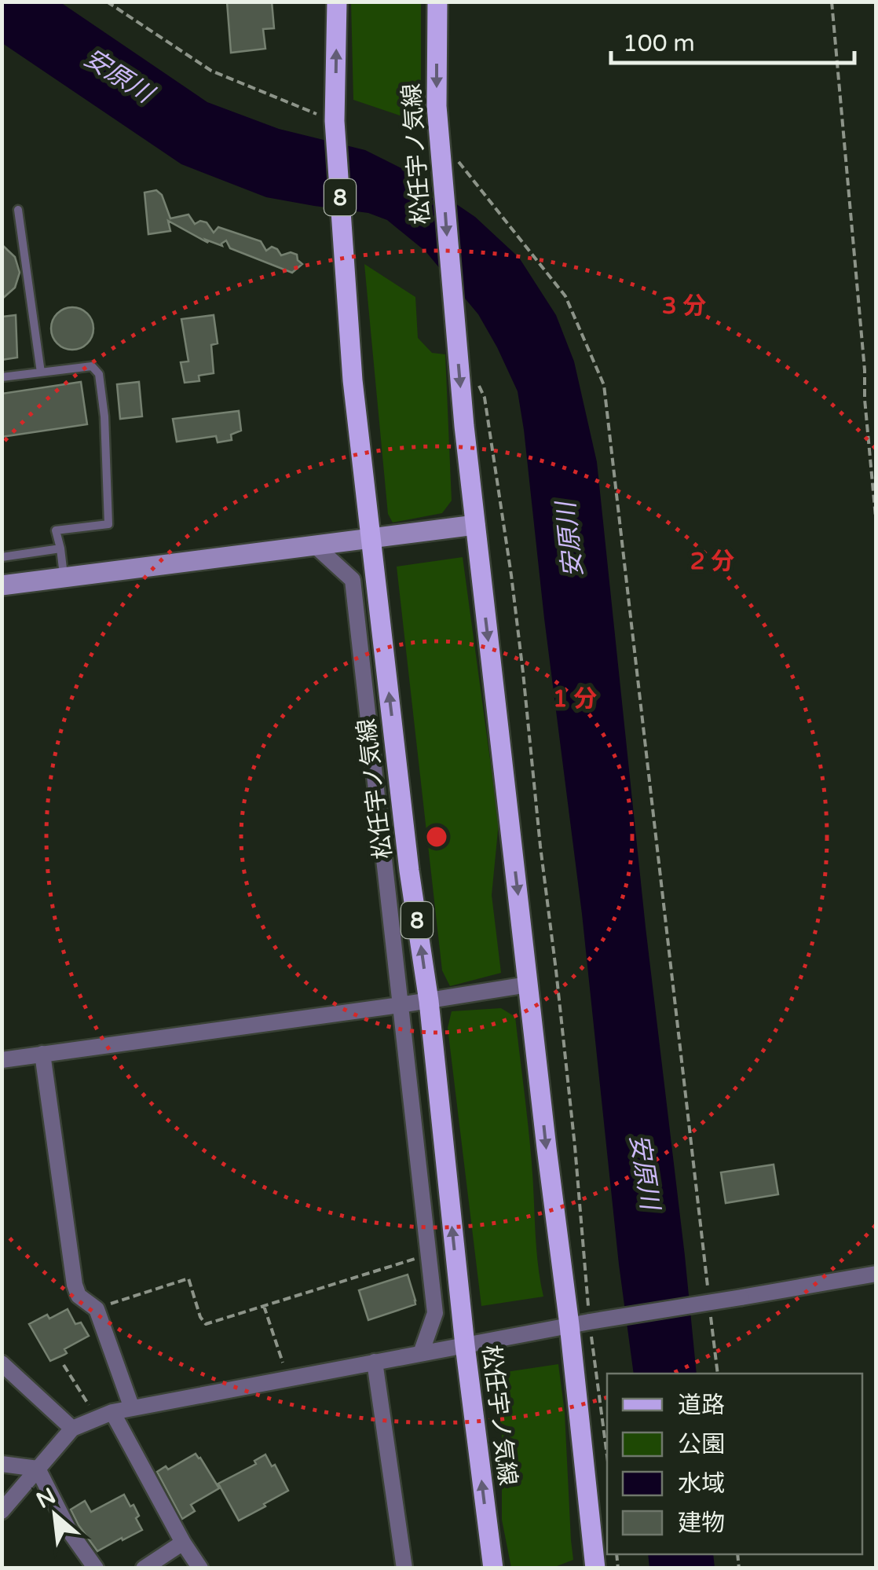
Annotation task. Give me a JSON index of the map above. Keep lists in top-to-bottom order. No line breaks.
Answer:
{"streets":{"main road":["松任宇ノ気線","8"]},"water":["安原川"],"legend":["道路","公園","水域","建物"],"scale_bar":"100 m","north":"top left","rings":["3 分","2 分","1 分"]}
